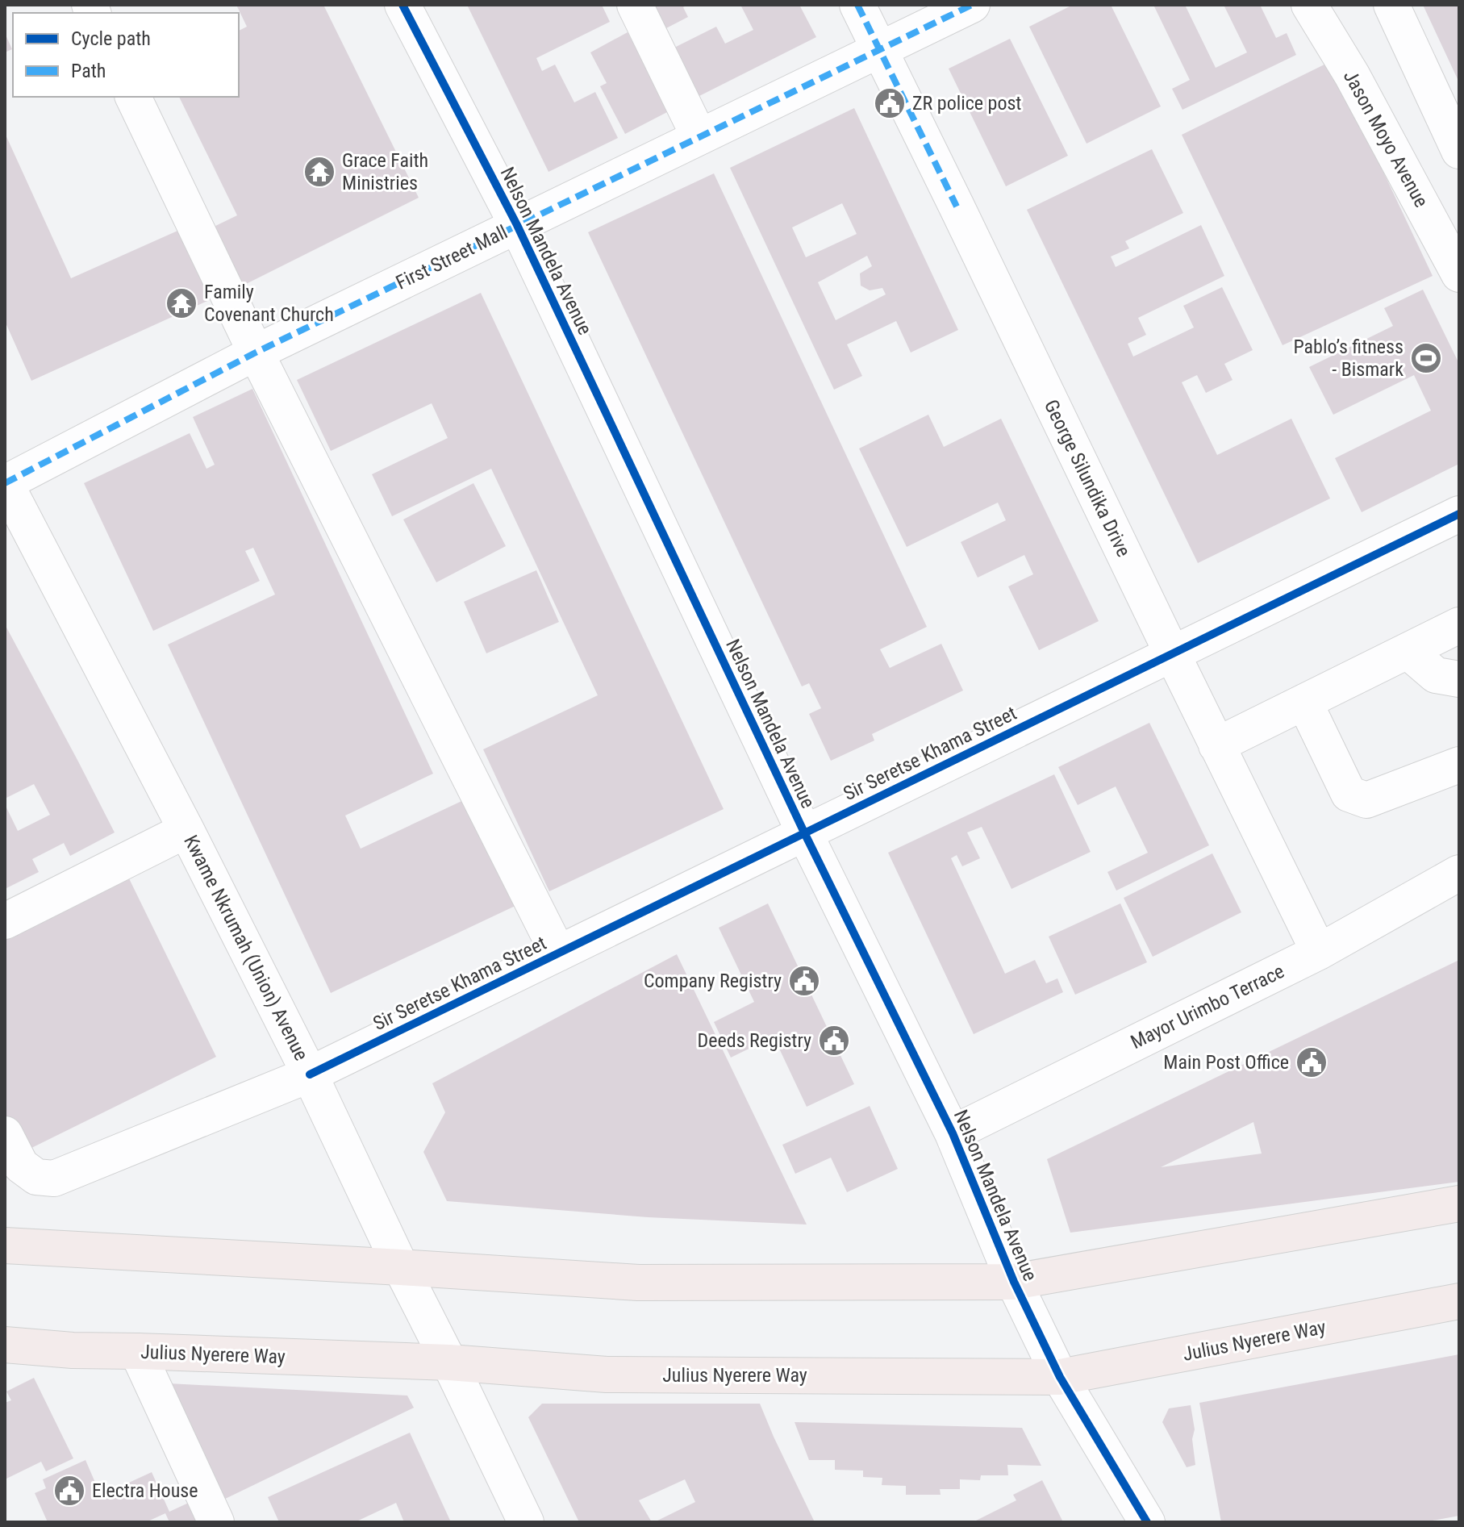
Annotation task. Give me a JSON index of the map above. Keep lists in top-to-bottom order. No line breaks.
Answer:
{"streets":{"main road":["Julius Nyerere Way"],"street":["Jason Moyo Avenue","Nelson Mandela Avenue","First Street Mall","George Silundika Drive","Sir Seretse Khama Street","Kwame Nkrumah (Union) Avenue","Mayor Urimbo Terrace"]},"crossings":[["Nelson Mandela Avenue","First Street Mall"],["Nelson Mandela Avenue","Sir Seretse Khama Street"],["Nelson Mandela Avenue","Mayor Urimbo Terrace"],["Nelson Mandela Avenue","Julius Nyerere Way"],["First Street Mall","George Silundika Drive"],["First Street Mall","Kwame Nkrumah (Union) Avenue"],["George Silundika Drive","Sir Seretse Khama Street"],["George Silundika Drive","Mayor Urimbo Terrace"],["Sir Seretse Khama Street","Kwame Nkrumah (Union) Avenue"],["Kwame Nkrumah (Union) Avenue","Julius Nyerere Way"]],"places":{"public building":["ZR police post","Company Registry","Deeds Registry","Main Post Office","Electra House"],"temple":["Grace Faith Ministries","Family Covenant Church"],"sports":["Pablo’s fitness - Bismark"]},"legend":["Cycle path","Path"]}
